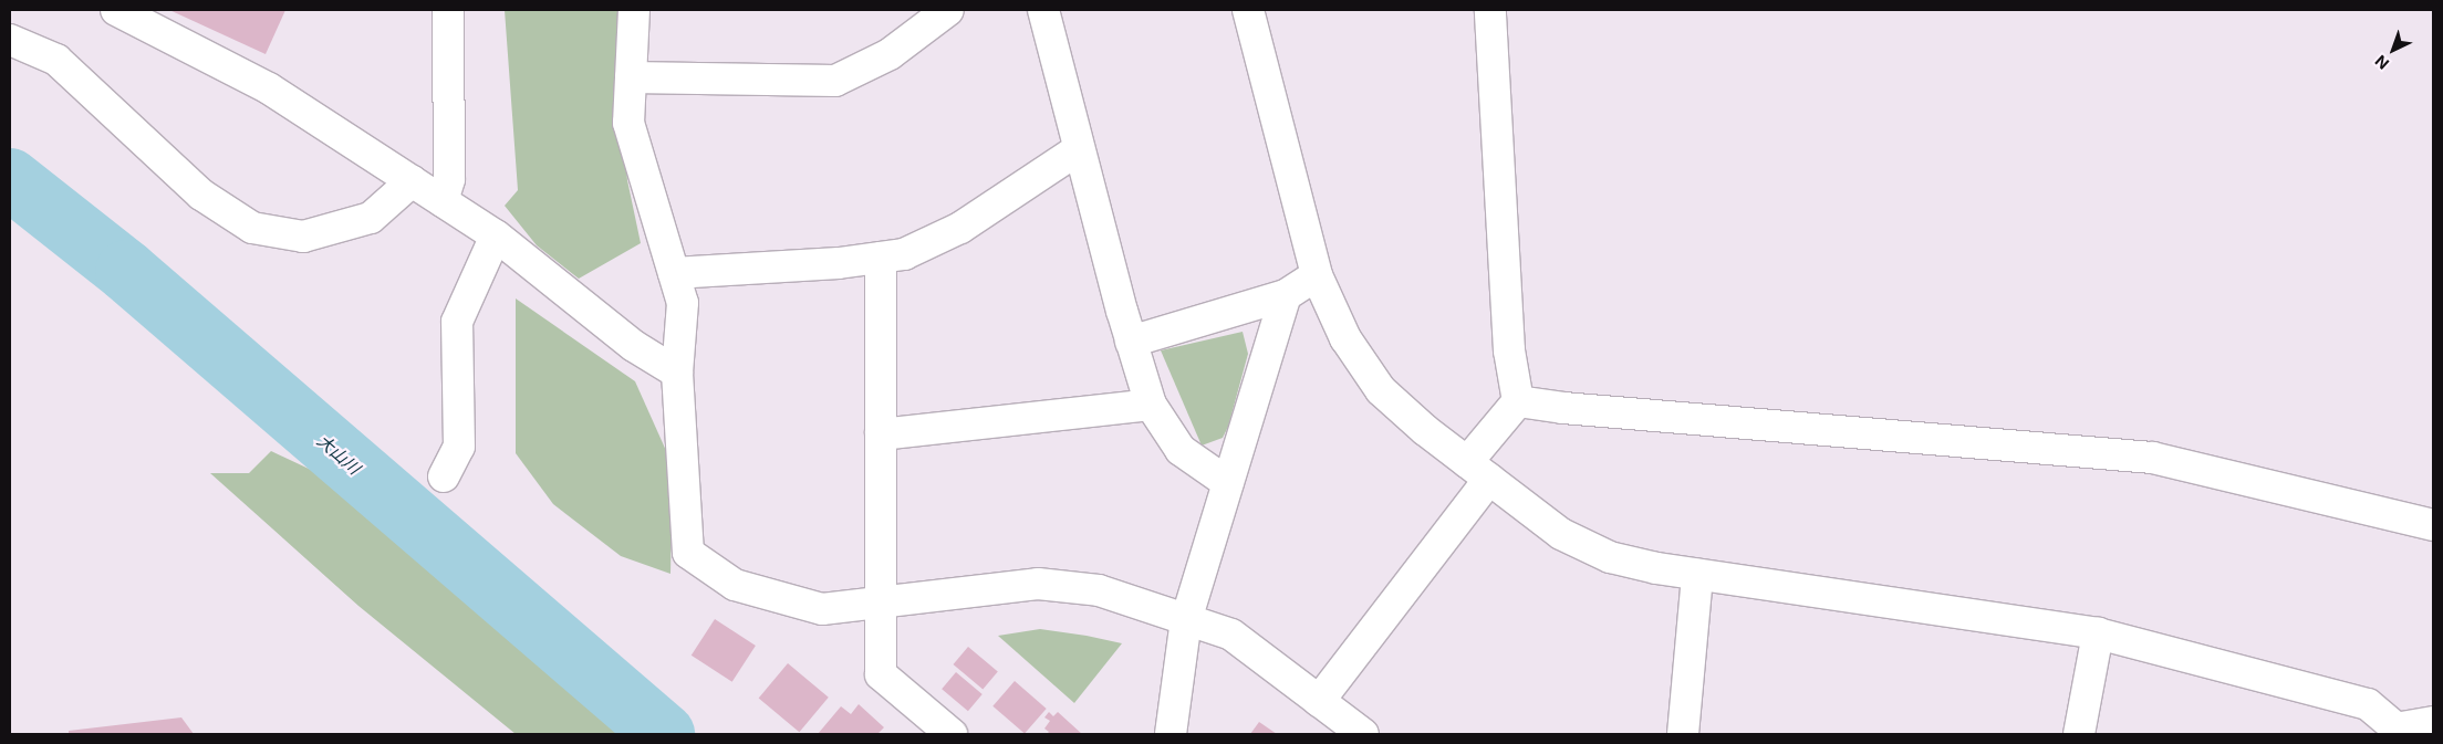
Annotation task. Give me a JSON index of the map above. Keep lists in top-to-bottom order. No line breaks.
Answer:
{"water":["大山川"],"north":"bottom left"}
